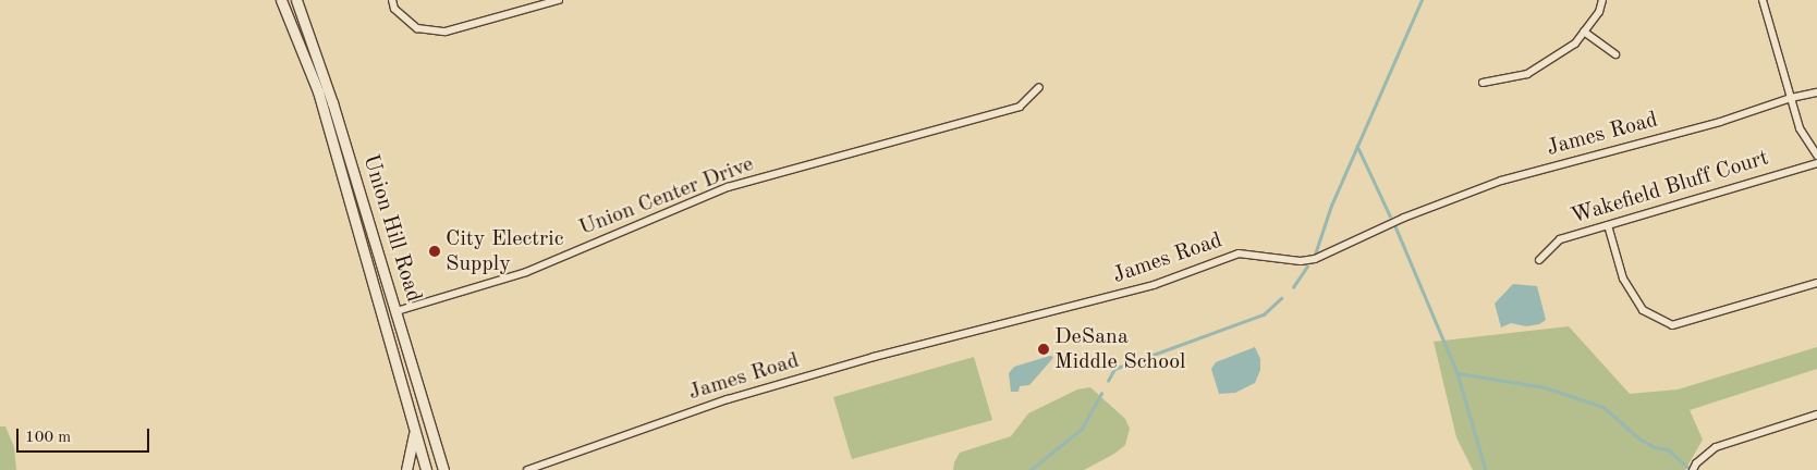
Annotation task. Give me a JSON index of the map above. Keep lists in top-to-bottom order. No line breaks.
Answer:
{"streets":{"street":["James Road","Wakefield Bluff Court","Union Center Drive","Union Hill Road"]},"crossings":[["Union Center Drive","Union Hill Road"]],"places":["City Electric Supply","DeSana Middle School"],"scale_bar":"100 m"}
